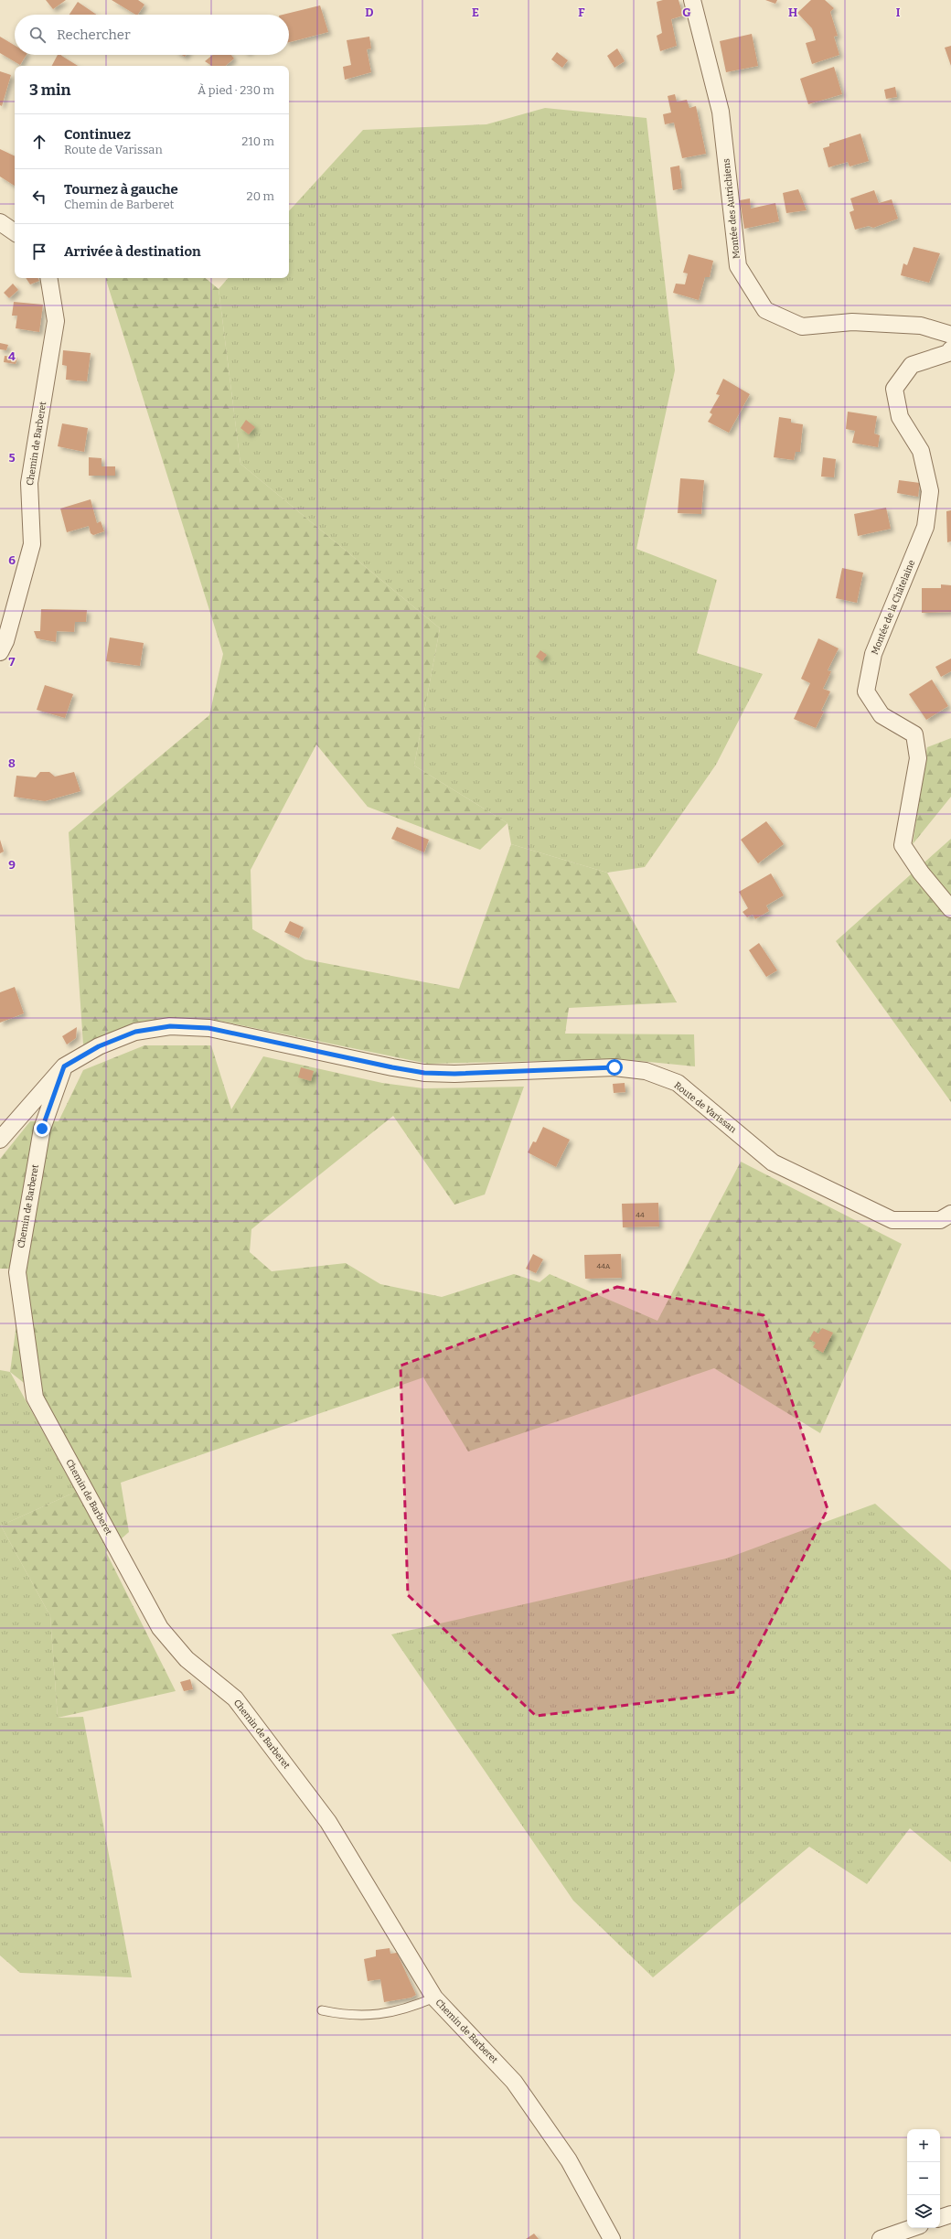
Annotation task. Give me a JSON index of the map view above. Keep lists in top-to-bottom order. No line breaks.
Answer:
{"streets":{"street":["Montée des Autrichiens","Chemin de Barberet","Montée de la Châtelaine","Route de Varissan"]},"crossings":[["Chemin de Barberet","Route de Varissan"]],"house_numbers":["44","44A"],"page":{"search":"Rechercher","heading":["3 min","À pied · 230 m"],"list":[["Continuez","Route de Varissan","210 m"],["Tournez à gauche","Chemin de Barberet","20 m"],"Arrivée à destination"],"map_buttons":["+","−"]},"grid":{"columns":["D","E","F","G","H","I"],"rows":["4","5","6","7","8","9"]}}
